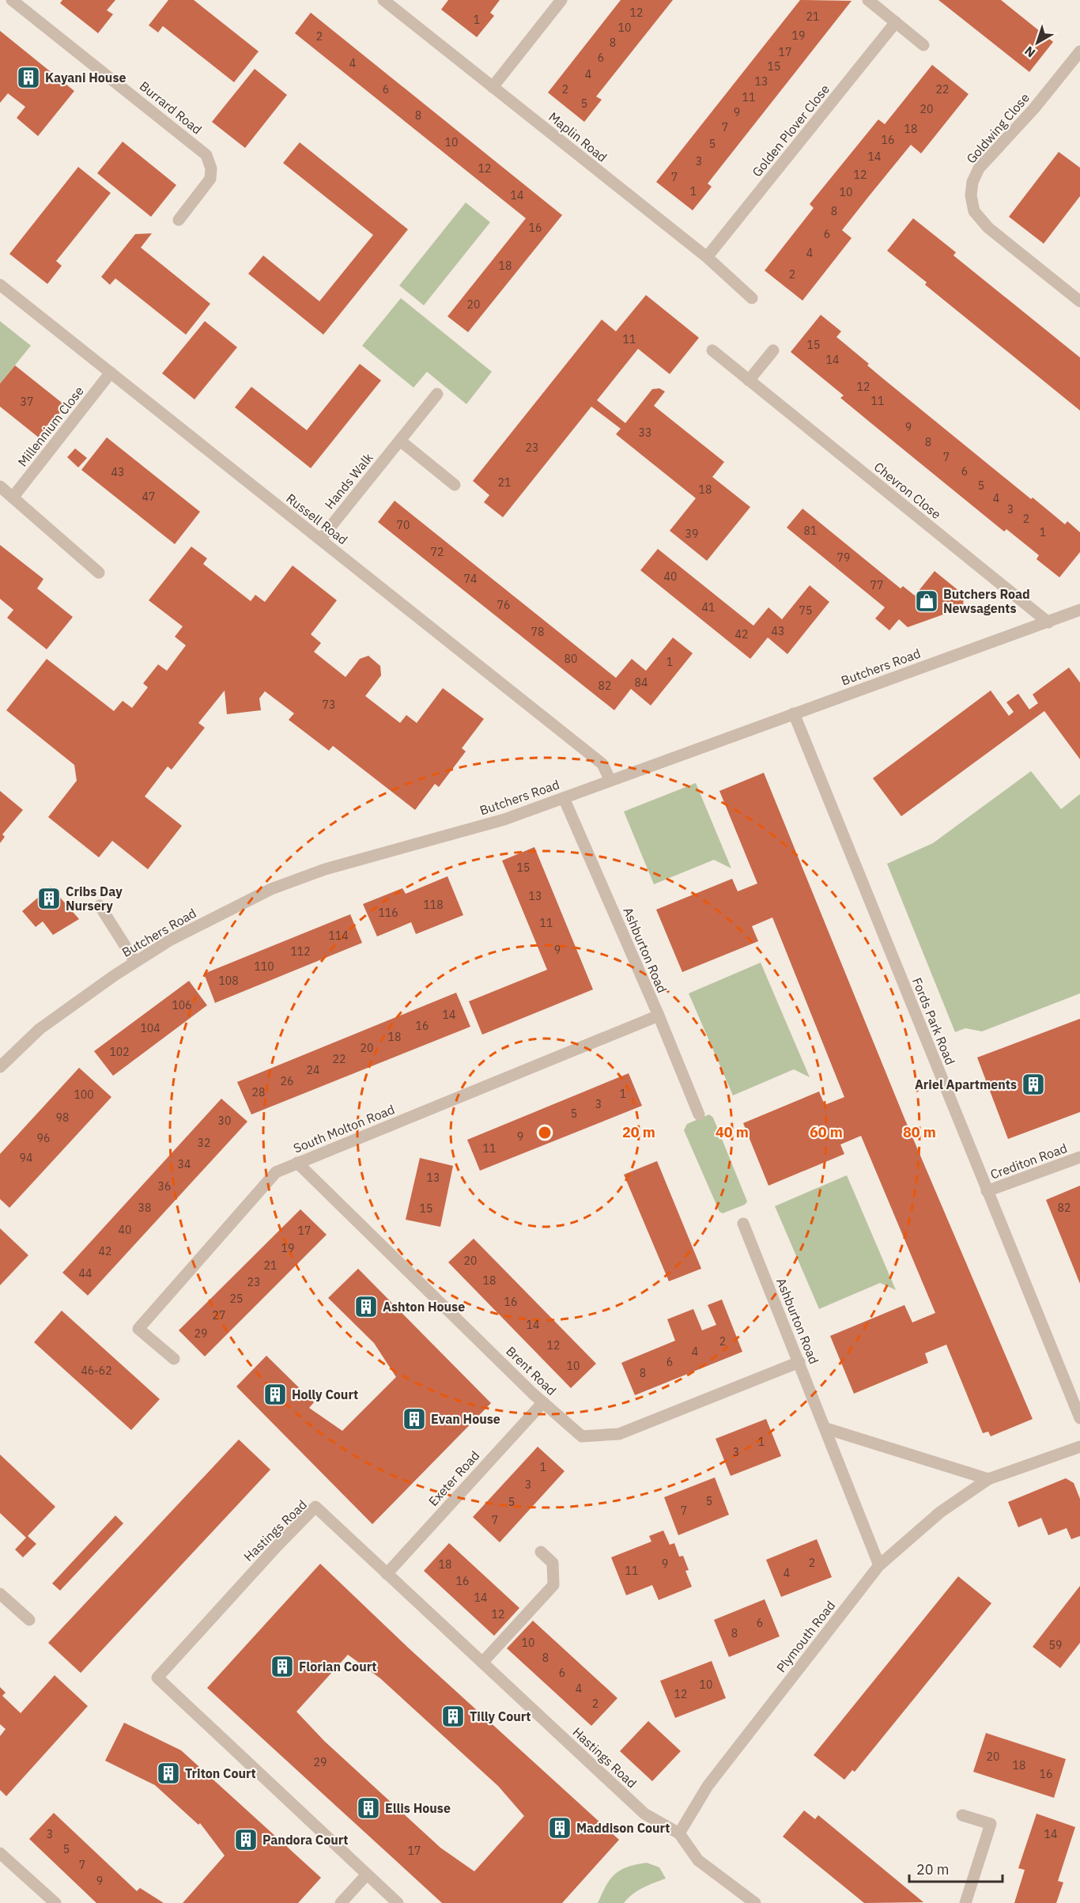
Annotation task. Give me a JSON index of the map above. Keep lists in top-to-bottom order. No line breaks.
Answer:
{"streets":{"street":["Burrard Road","Goldwing Close","Golden Plover Close","Maplin Road","Millennium Close","Hands Walk","Chevron Close","Russell Road","Butchers Road","Ashburton Road","Fords Park Road","South Molton Road","Crediton Road","Brent Road","Exeter Road","Hastings Road","Plymouth Road"]},"crossings":[["Golden Plover Close","Maplin Road"],["Millennium Close","Russell Road"],["Hands Walk","Russell Road"],["Chevron Close","Butchers Road"],["Russell Road","Butchers Road"],["Butchers Road","Ashburton Road"],["Butchers Road","Fords Park Road"],["Ashburton Road","South Molton Road"],["Ashburton Road","Brent Road"],["Ashburton Road","Plymouth Road"],["Fords Park Road","Crediton Road"],["South Molton Road","Brent Road"],["Brent Road","Exeter Road"],["Exeter Road","Hastings Road"],["Hastings Road","Plymouth Road"]],"places":{"building":["Kayani House","Cribs Day Nursery","Ariel Apartments","Ashton House","Holly Court","Evan House","Florian Court","Tilly Court","Triton Court","Ellis House","Maddison Court","Pandora Court"],"shop":["Butchers Road Newsagents"]},"house_numbers":["12","21","1","10","19","2","8","17","6","4","15","4","13","6","2","22","11","5","20","9","8","7","18","16","10","5","14","3","12","12","7","1","10","14","8","16","6","4","18","2","20","11","15","14","12","11","37","9","33","8","23","7","6","43","21","5","18","47","4","3","2","70","81","1","39","72","79","40","74","77","76","41","75","43","78","42","80","1","84","82","73","15","13","118","116","11","114","9","112","110","108","106","14","16","104","18","20","102","22","24","26","28","1","100","3","5","98","30","9","96","32","11","94","34","13","36","38","82","15","40","17","19","42","20","21","44","18","23","25","16","27","14","29","2","12","4","6","10","46-62","8","1","3","1","3","5","5","7","7","2","9","18","11","4","16","14","12","6","8","10","59","8","6","10","4","12","2","20","29","18","16","3","14","5","17","7","9"],"scale_bar":"20 m","north":"bottom left","rings":["20 m","40 m","60 m","80 m"]}
